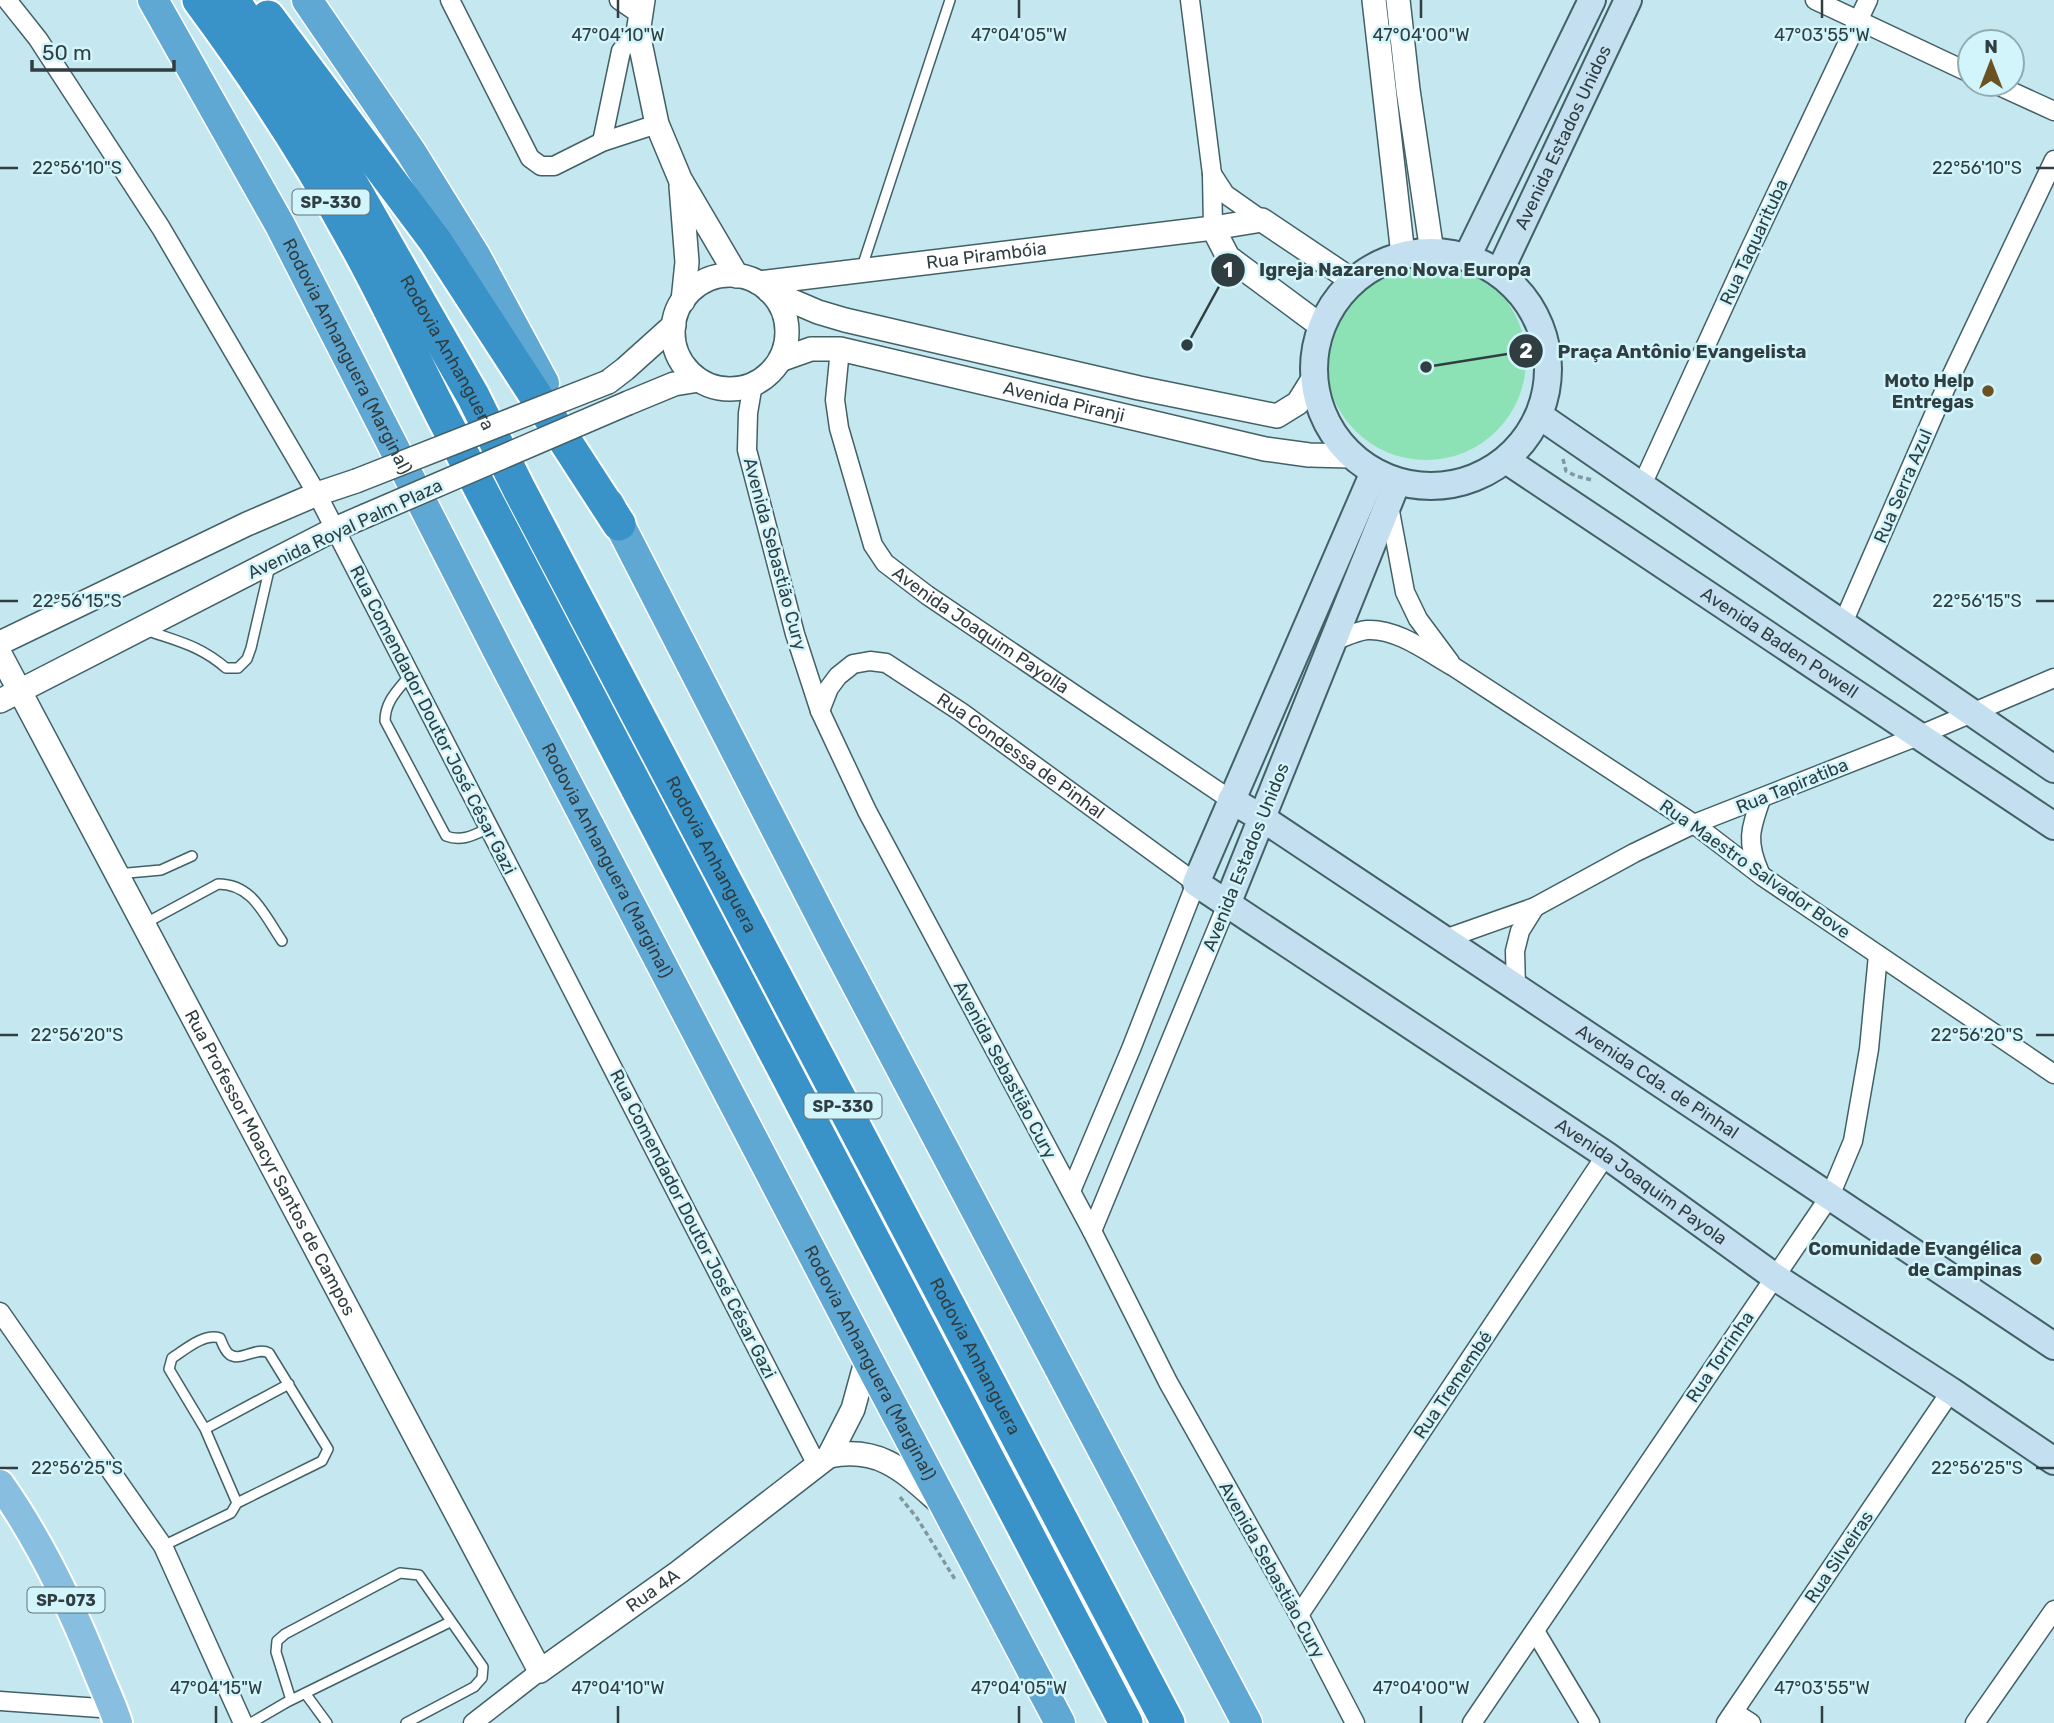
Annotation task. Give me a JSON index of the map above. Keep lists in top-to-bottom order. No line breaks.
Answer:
{"streets":{"highway":["SP-330","Rodovia Anhanguera","Rodovia Anhanguera (Marginal)"],"main road":["Avenida Estados Unidos","Avenida Joaquim Payolla","Avenida Baden Powell","Rua Condessa de Pinhal","Avenida Cda. de Pinhal","Avenida Joaquim Payola","SP-073"],"street":["Rua Taquarituba","Rua Pirambóia","Avenida Piranji","Rua Serra Azul","Avenida Royal Palm Plaza","Avenida Sebastião Cury","Rua Comendador Doutor José César Gazi","Rua Tapiratiba","Rua Maestro Salvador Bove","Rua Professor Moacyr Santos de Campos","Rua Torrinha","Rua Tremembé","Rua Silveiras","Rua 4A"]},"crossings":[["Avenida Estados Unidos","Avenida Piranji"],["Avenida Estados Unidos","Avenida Sebastião Cury"],["Avenida Estados Unidos","Avenida Joaquim Payolla"],["Avenida Estados Unidos","Avenida Baden Powell"],["Avenida Estados Unidos","Rua Condessa de Pinhal"],["Avenida Estados Unidos","Rua Maestro Salvador Bove"],["Avenida Estados Unidos","Avenida Cda. de Pinhal"],["Avenida Estados Unidos","Avenida Joaquim Payola"],["Rua Pirambóia","Avenida Piranji"],["Rua Pirambóia","Avenida Royal Palm Plaza"],["Rua Pirambóia","Avenida Sebastião Cury"],["Rodovia Anhanguera (Marginal)","Rua 4A"],["Avenida Piranji","Avenida Royal Palm Plaza"],["Avenida Piranji","Avenida Sebastião Cury"],["Avenida Piranji","Avenida Joaquim Payolla"],["Avenida Piranji","Avenida Baden Powell"],["Avenida Piranji","Rua Maestro Salvador Bove"],["Avenida Royal Palm Plaza","Avenida Sebastião Cury"],["Avenida Royal Palm Plaza","Rua Comendador Doutor José César Gazi"],["Avenida Royal Palm Plaza","Rua Professor Moacyr Santos de Campos"],["Avenida Sebastião Cury","Rua Condessa de Pinhal"],["Avenida Sebastião Cury","Rua Tremembé"],["Avenida Joaquim Payolla","Avenida Cda. de Pinhal"],["Avenida Baden Powell","Rua Tapiratiba"],["Avenida Baden Powell","Rua Maestro Salvador Bove"],["Rua Comendador Doutor José César Gazi","Rua 4A"],["Rua Condessa de Pinhal","Avenida Joaquim Payola"],["Rua Tapiratiba","Rua Maestro Salvador Bove"],["Rua Tapiratiba","Avenida Cda. de Pinhal"],["Rua Maestro Salvador Bove","Rua Torrinha"],["Avenida Cda. de Pinhal","Rua Torrinha"],["Rua Professor Moacyr Santos de Campos","Rua 4A"],["Avenida Joaquim Payola","Rua Torrinha"],["Avenida Joaquim Payola","Rua Tremembé"],["Avenida Joaquim Payola","Rua Silveiras"]],"places":["Igreja Nazareno Nova Europa","Praça Antônio Evangelista","Moto Help Entregas","Comunidade Evangélica de Campinas"],"scale_bar":"50 m","north":"top","coordinates":["47°04'10\"W","47°04'05\"W","47°04'00\"W","47°03'55\"W","22°56'10\"S","22°56'15\"S","22°56'20\"S","22°56'25\"S","47°04'15\"W"]}
